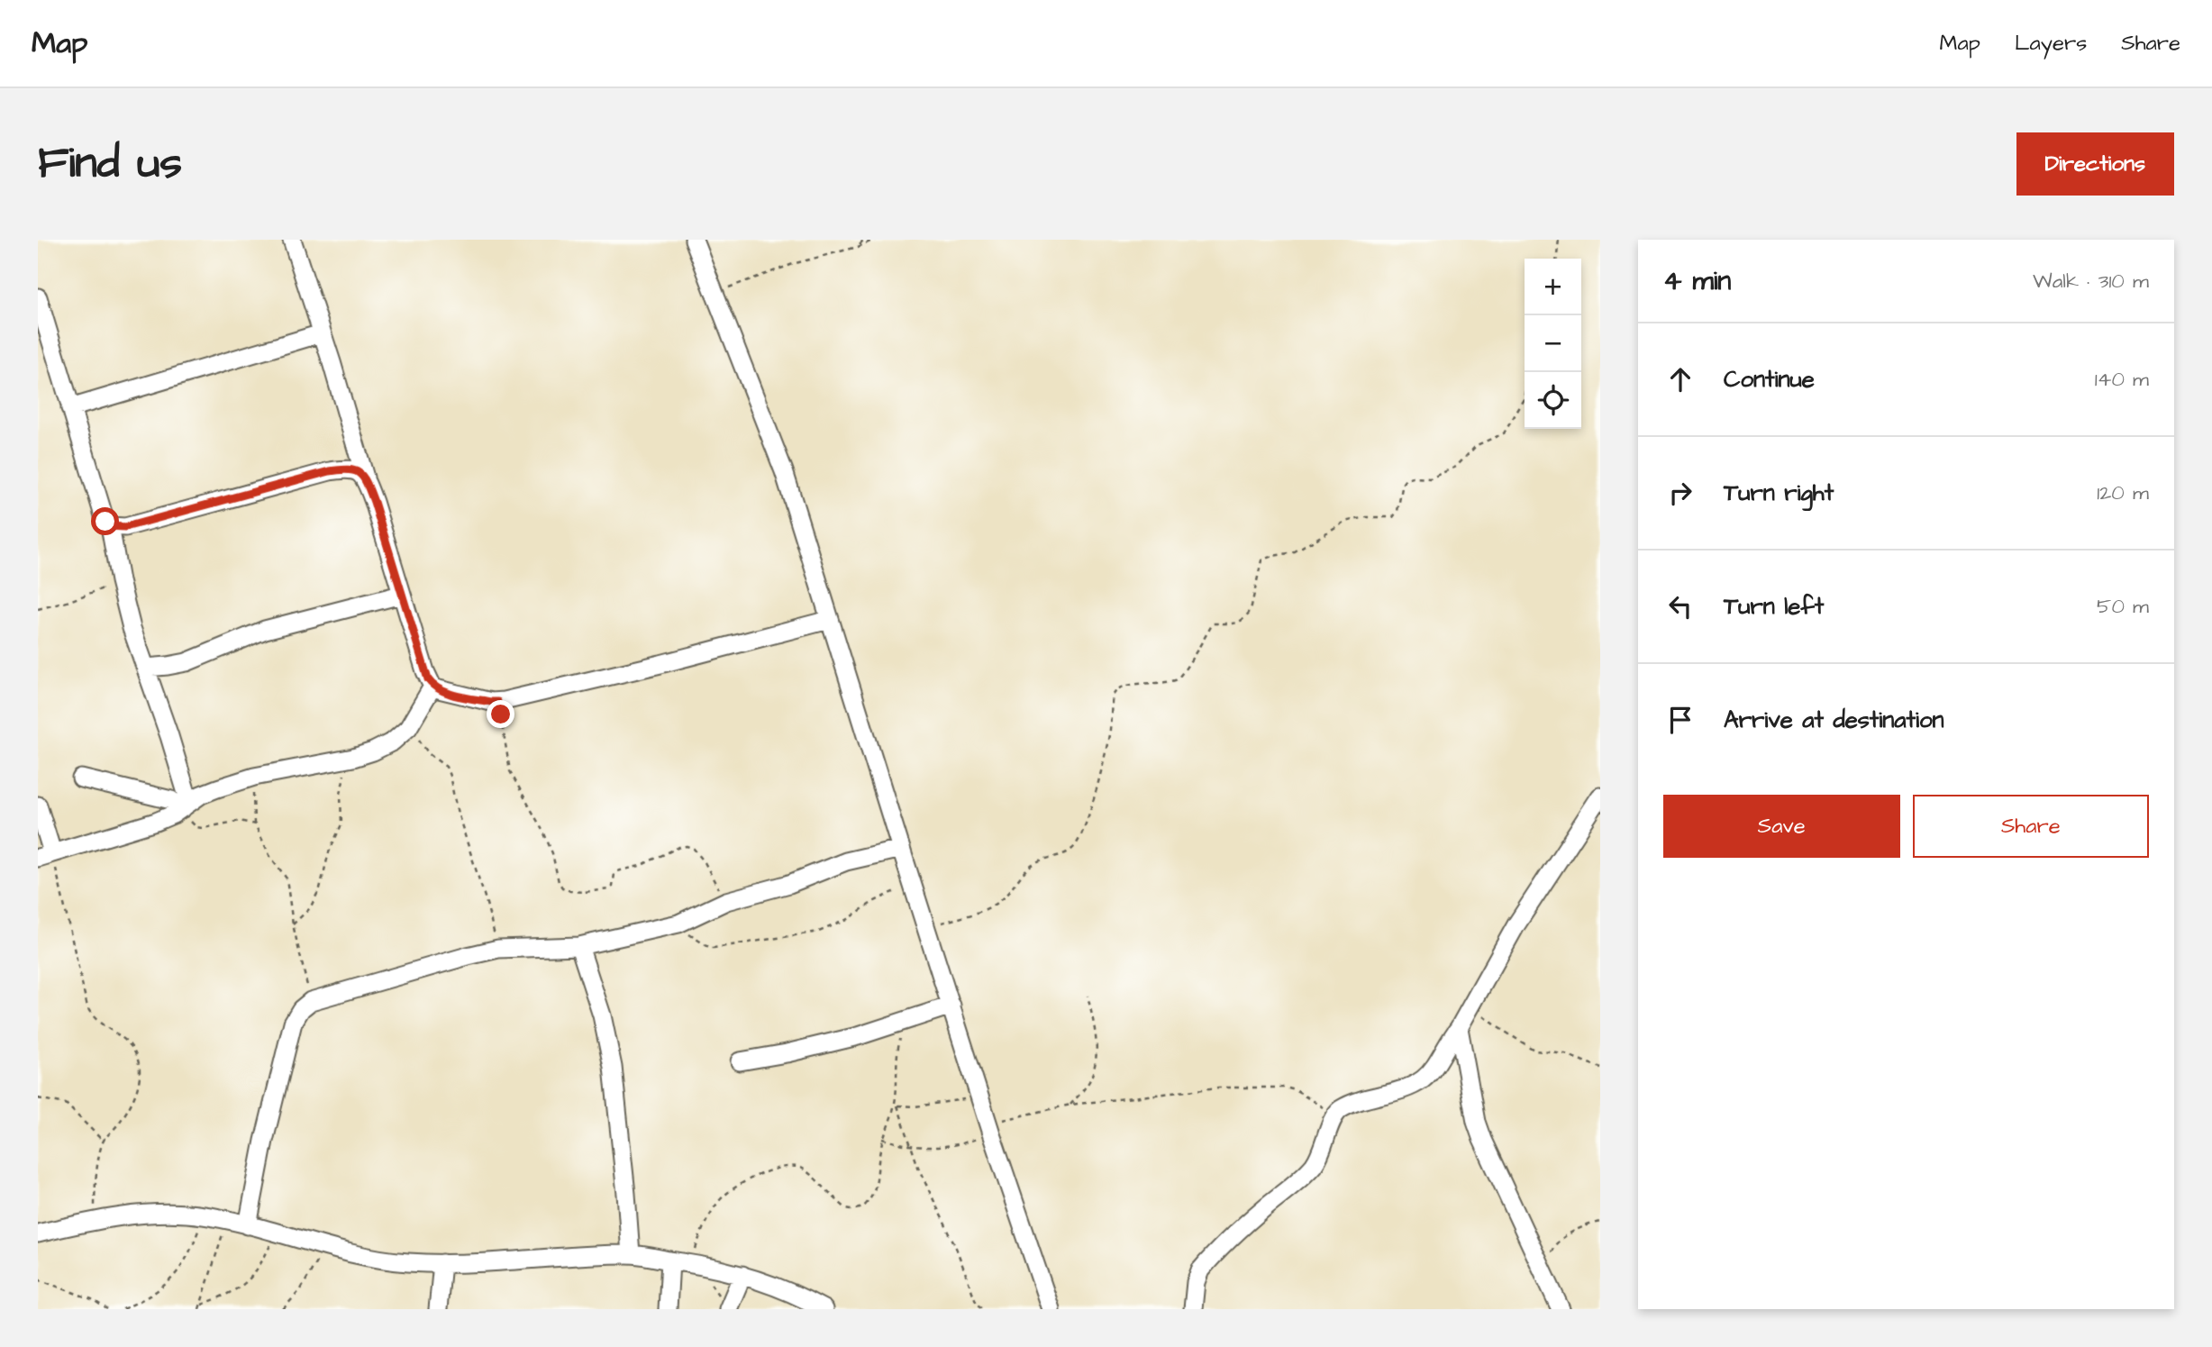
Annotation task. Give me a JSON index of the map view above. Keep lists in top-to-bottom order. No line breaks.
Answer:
{"page":{"header":"Map","nav":["Map","Layers","Share"],"buttons":["Directions",["Save","Share"]],"title":"Find us","heading":["4 min","Walk · 310 m"],"map_buttons":["+","−"],"list":[["Continue","140 m"],["Turn right","120 m"],["Turn left","50 m"],"Arrive at destination"]}}
